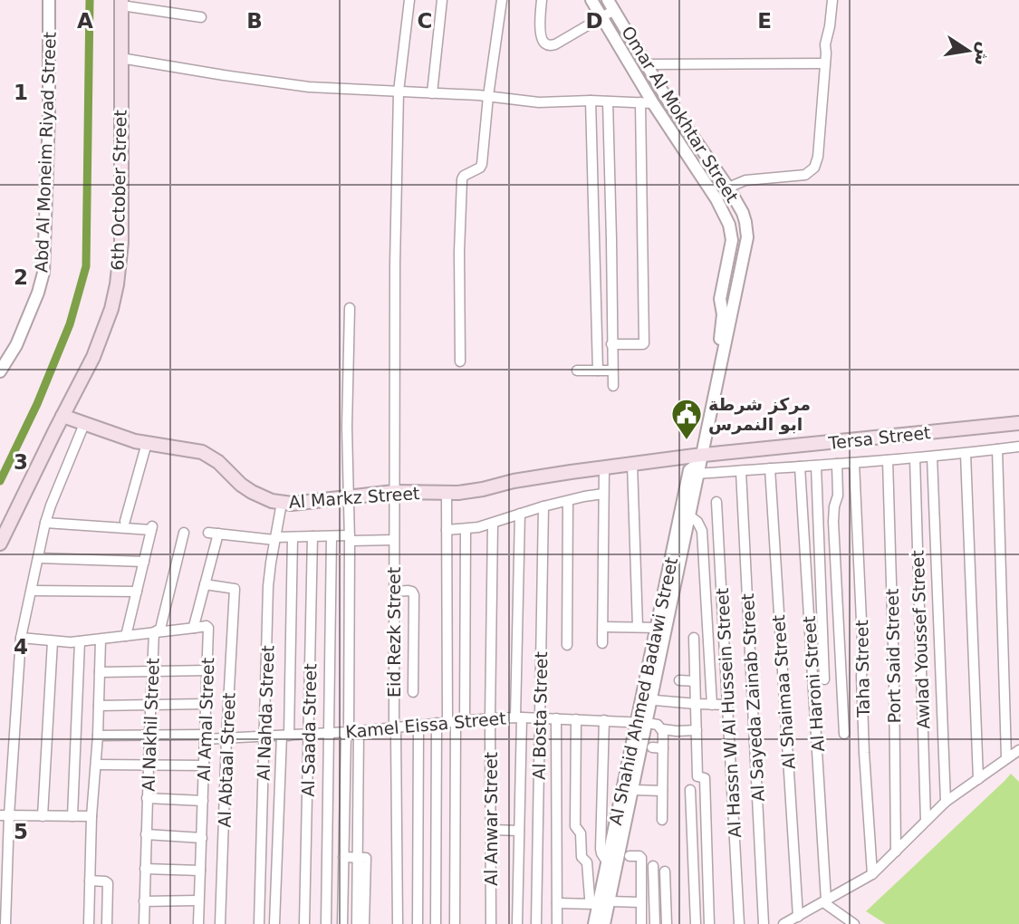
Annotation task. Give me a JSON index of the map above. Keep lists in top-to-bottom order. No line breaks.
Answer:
{"streets":{"main road":["6th October Street","Tersa Street","Al Markz Street"],"street":["Omar Al Mokhtar Street","Abd Al Moneim Riyad Street","Eid Rezk Street","Awlad Youssef Street","Port Said Street","Taha Street","Al Haroni Street","Al Shahid Ahmed Badawi Street","Al Shaimaa Street","Al Sayeda Zainab Street","Al Nahda Street","Al Hassn W Al Hussein Street","Al Bosta Street","Al Amal Street","Al Nakhil Street","Kamel Eissa Street","Al Saada Street","Al Abtaal Street","Al Anwar Street"]},"crossings":[["Omar Al Mokhtar Street","Tersa Street"],["Omar Al Mokhtar Street","Al Markz Street"],["Omar Al Mokhtar Street","Al Shahid Ahmed Badawi Street"],["6th October Street","Al Markz Street"],["Tersa Street","Al Markz Street"],["Tersa Street","Al Shahid Ahmed Badawi Street"],["Al Markz Street","Eid Rezk Street"],["Al Markz Street","Al Shahid Ahmed Badawi Street"],["Al Markz Street","Al Nahda Street"],["Eid Rezk Street","Kamel Eissa Street"],["Al Shahid Ahmed Badawi Street","Kamel Eissa Street"],["Al Nahda Street","Kamel Eissa Street"],["Al Bosta Street","Kamel Eissa Street"],["Al Amal Street","Kamel Eissa Street"],["Al Nakhil Street","Kamel Eissa Street"],["Kamel Eissa Street","Al Saada Street"],["Kamel Eissa Street","Al Abtaal Street"],["Kamel Eissa Street","Al Anwar Street"]],"places":{"public building":["مركز شرطة ابو النمرس"]},"north":"right","grid":{"columns":["A","B","C","D","E"],"rows":["1","2","3","4","5"]}}
